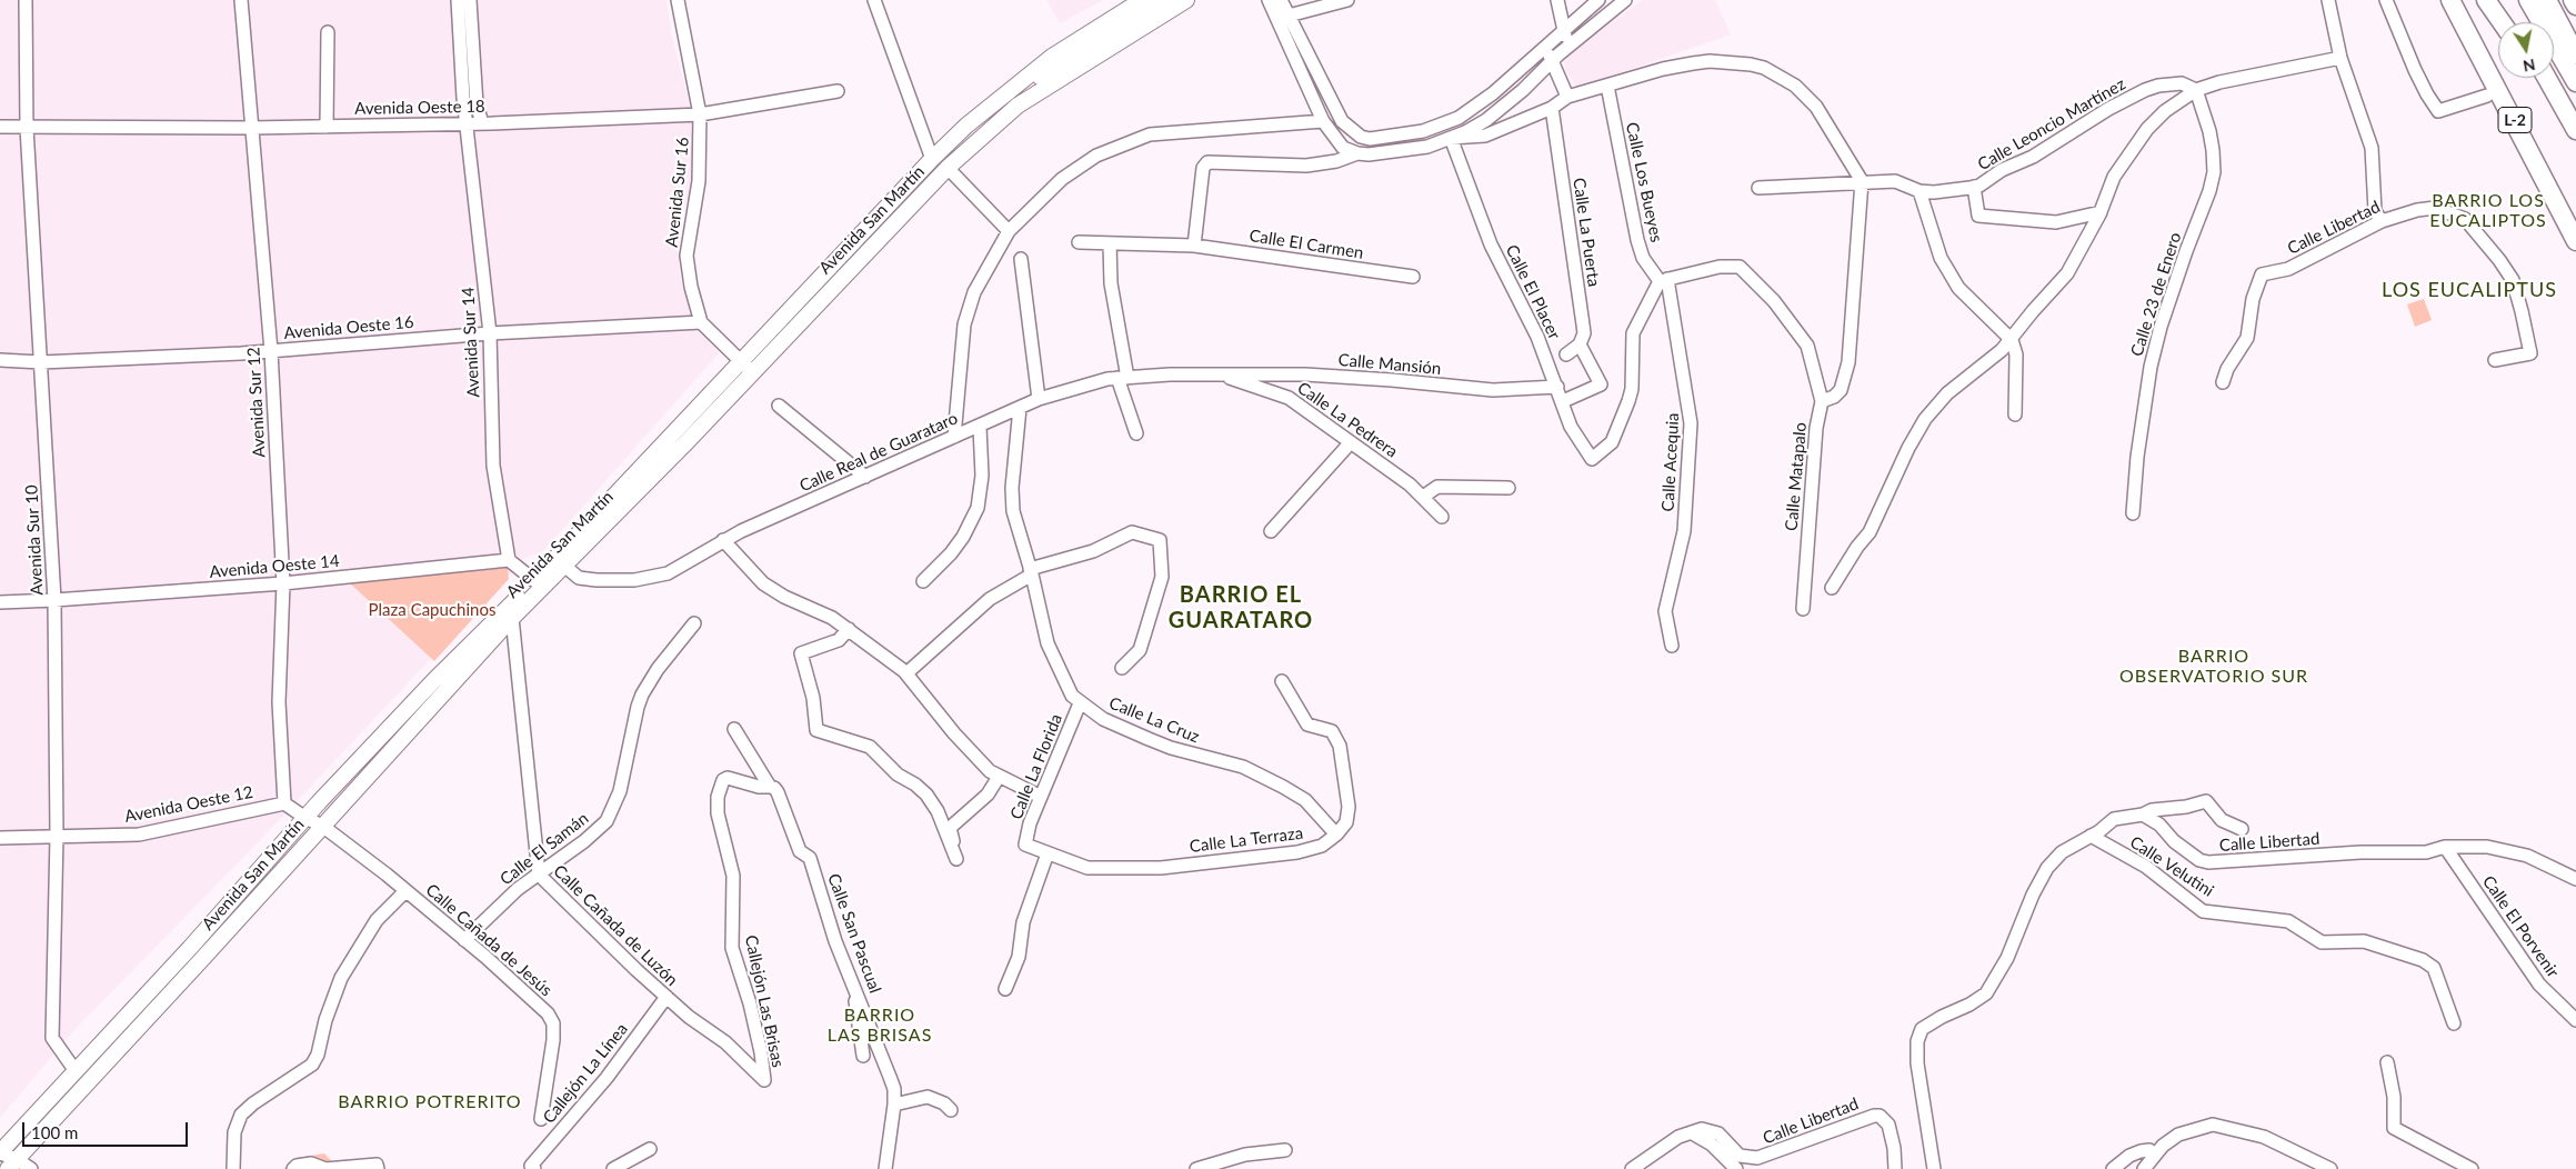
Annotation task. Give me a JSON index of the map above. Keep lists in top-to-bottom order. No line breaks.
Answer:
{"streets":{"highway":["L-2"],"main road":["Avenida San Martín"],"street":["Avenida Oeste 18","Calle Leoncio Martínez","Calle Los Bueyes","Avenida Sur 16","Calle Libertad","Calle La Puerta","Calle El Carmen","Calle El Placer","Calle 23 de Enero","Avenida Oeste 16","Avenida Sur 14","Calle Mansión","Avenida Sur 12","Calle La Pedrera","Calle Real de Guarataro","Calle Acequia","Calle Matapalo","Avenida Sur 10","Avenida Oeste 14","Calle La Cruz","Calle La Florida","Avenida Oeste 12","Calle La Terraza","Calle El Samán","Calle Velutini","Calle Cañada de Luzón","Calle El Porvenir","Calle San Pascual","Calle Cañada de Jesús","Callejón Las Brisas","Callejón La Línea"]},"crossings":[["Avenida Oeste 18","Avenida Sur 16"],["Avenida Oeste 18","Avenida Sur 14"],["Avenida Oeste 18","Avenida Sur 12"],["Avenida Oeste 18","Avenida Sur 10"],["Calle Leoncio Martínez","Calle 23 de Enero"],["Calle Los Bueyes","Calle El Placer"],["Calle Los Bueyes","Calle Acequia"],["Avenida Sur 16","Avenida Oeste 16"],["Avenida San Martín","Calle Real de Guarataro"],["Avenida San Martín","Avenida Sur 10"],["Avenida San Martín","Calle Cañada de Luzón"],["Avenida San Martín","Calle Cañada de Jesús"],["Calle Libertad","Calle El Porvenir"],["Calle El Placer","Calle Mansión"],["Calle El Placer","Calle Acequia"],["Avenida Oeste 16","Avenida Sur 14"],["Avenida Oeste 16","Avenida Sur 12"],["Avenida Oeste 16","Avenida Sur 10"],["Avenida Sur 14","Avenida Oeste 14"],["Calle Mansión","Calle La Pedrera"],["Calle Mansión","Calle Real de Guarataro"],["Avenida Sur 12","Avenida Oeste 14"],["Avenida Sur 12","Avenida Oeste 12"],["Avenida Sur 12","Calle Cañada de Jesús"],["Calle La Pedrera","Calle Real de Guarataro"],["Calle Real de Guarataro","Calle La Cruz"],["Avenida Sur 10","Avenida Oeste 14"],["Avenida Sur 10","Avenida Oeste 12"],["Calle La Cruz","Calle La Florida"],["Calle La Cruz","Calle La Terraza"],["Calle La Florida","Calle La Terraza"],["Avenida Oeste 12","Calle Cañada de Jesús"],["Calle El Samán","Calle Cañada de Luzón"],["Calle El Samán","Calle Cañada de Jesús"],["Calle Cañada de Luzón","Callejón Las Brisas"],["Calle Cañada de Luzón","Callejón La Línea"],["Calle San Pascual","Callejón Las Brisas"]],"districts":["BARRIO LOS EUCALIPTOS","LOS EUCALIPTUS","BARRIO EL GUARATARO","BARRIO OBSERVATORIO SUR","BARRIO LAS BRISAS","BARRIO POTRERITO"],"parks":["Plaza Capuchinos"],"scale_bar":"100 m","north":"bottom"}
